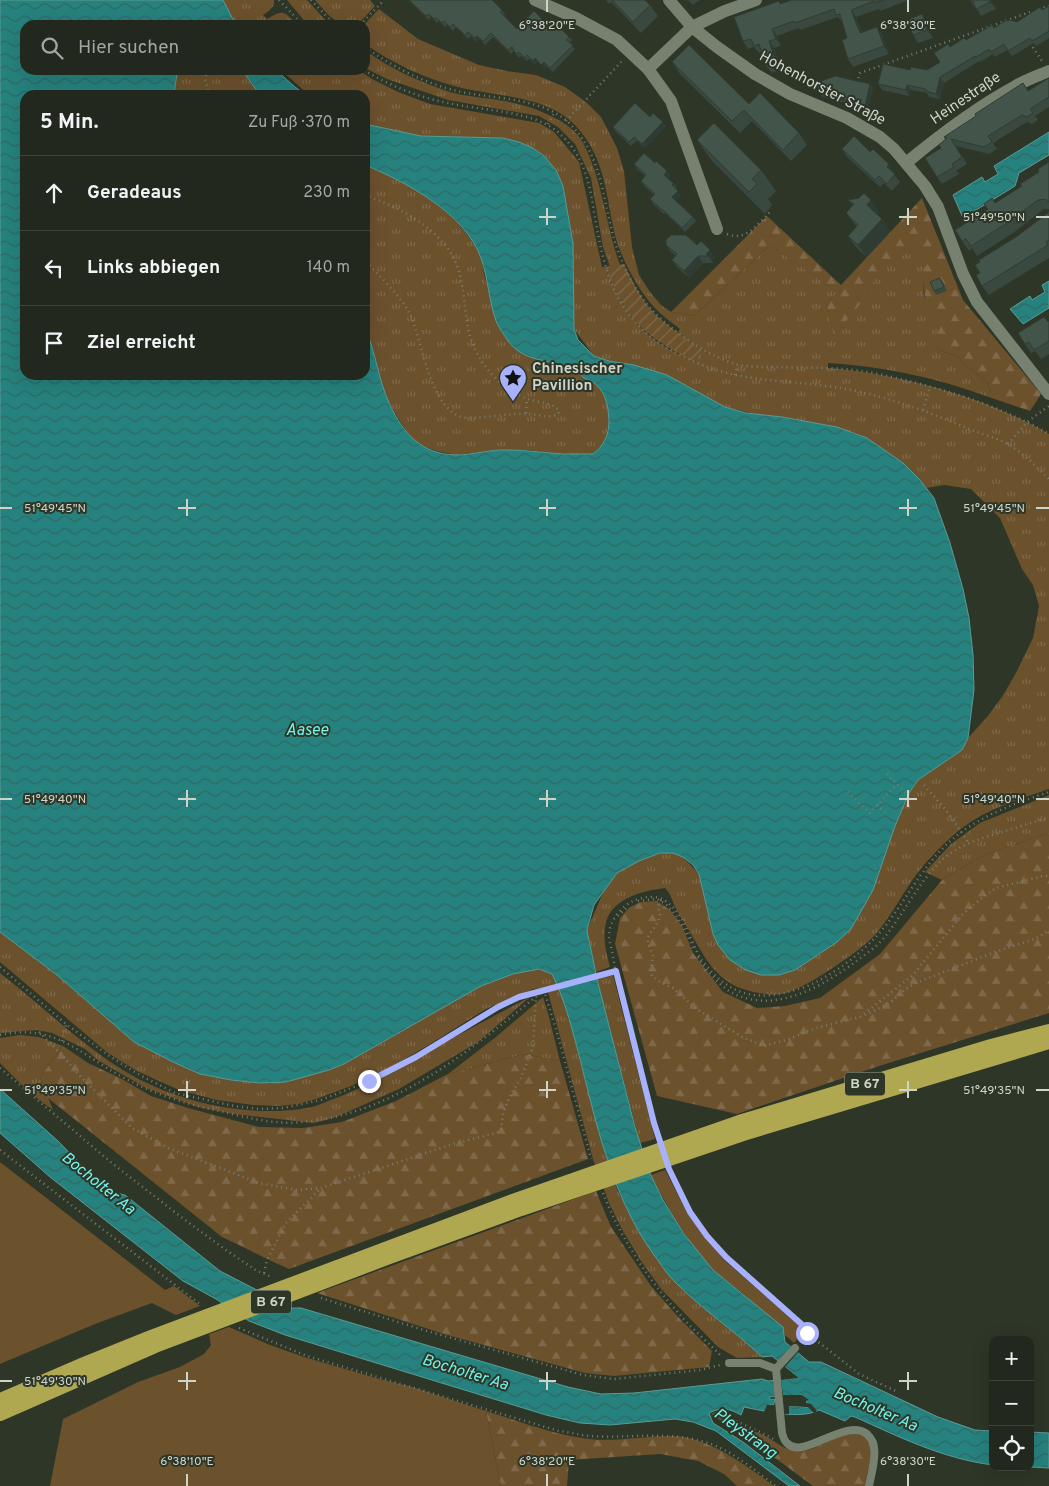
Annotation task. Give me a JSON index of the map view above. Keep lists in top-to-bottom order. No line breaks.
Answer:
{"streets":{"highway":["B 67"],"street":["Hohenhorster Straße","Heinestraße"]},"crossings":[["Hohenhorster Straße","Heinestraße"]],"water":["Aasee","Bocholter Aa","Pleystrang"],"places":{"place":["Chinesischer Pavillion"]},"page":{"search":"Hier suchen","heading":["5 Min.","Zu Fuß · 370 m"],"list":[["Geradeaus","230 m"],["Links abbiegen","140 m"],"Ziel erreicht"],"map_buttons":["+","−"]},"coordinates":["6°38'20\"E","6°38'30\"E","51°49'50\"N","51°49'45\"N","51°49'40\"N","51°49'35\"N","51°49'30\"N","6°38'10\"E"]}
